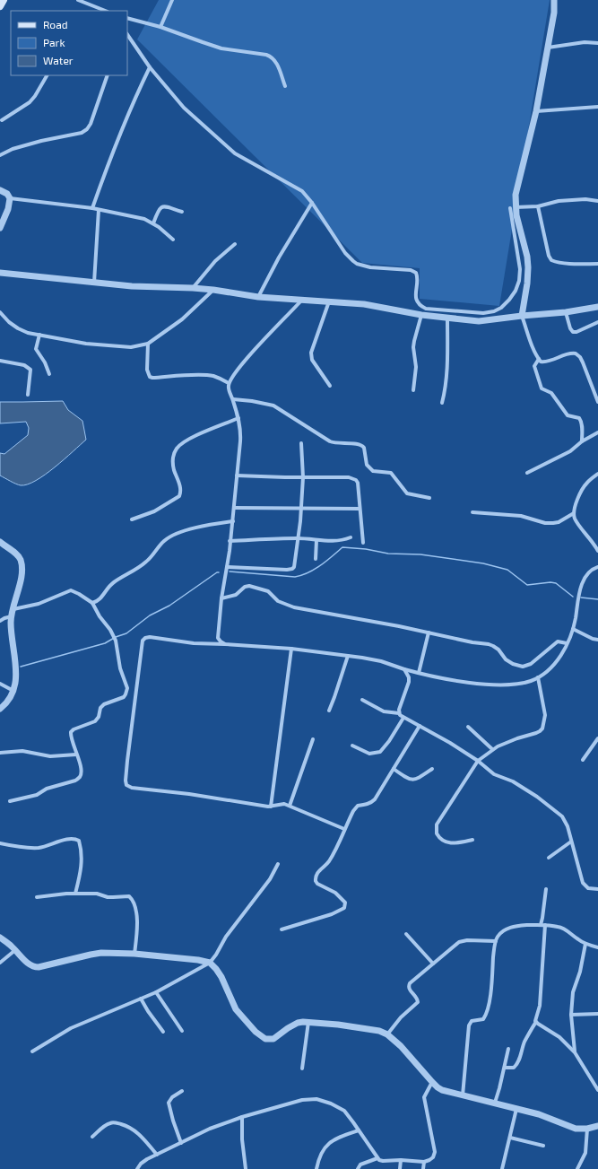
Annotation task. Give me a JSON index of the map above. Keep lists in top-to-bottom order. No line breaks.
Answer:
{"legend":["Road","Park","Water"]}
